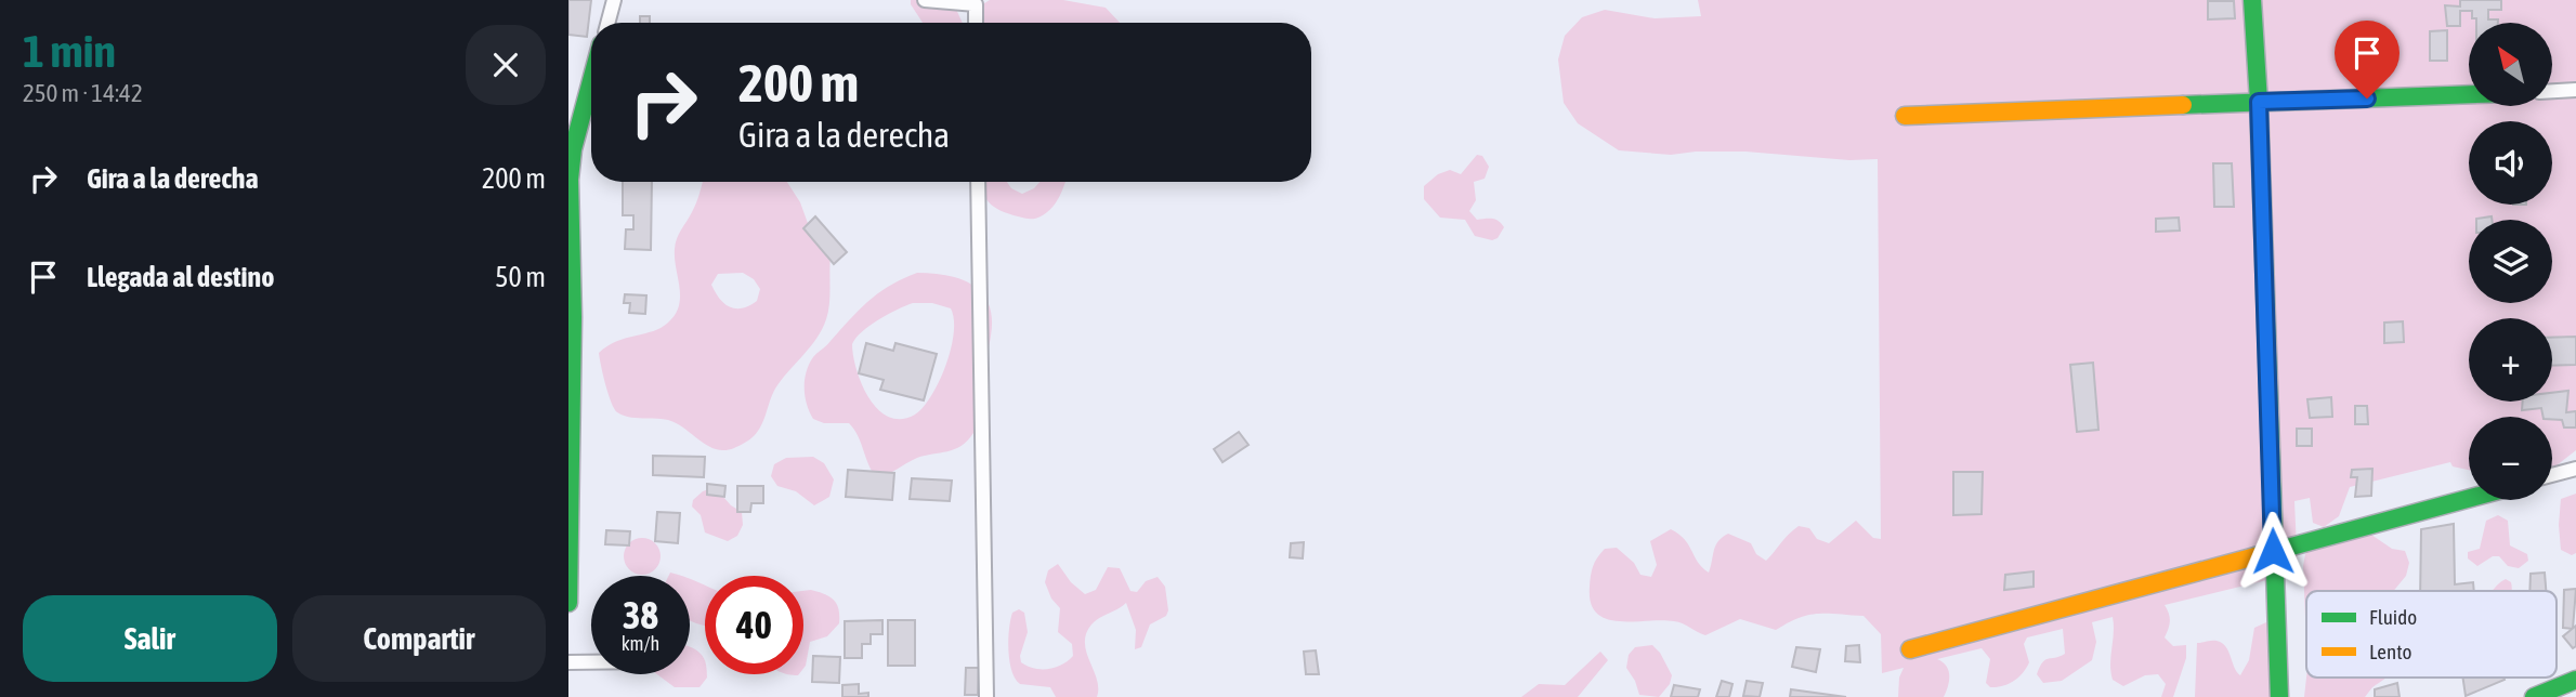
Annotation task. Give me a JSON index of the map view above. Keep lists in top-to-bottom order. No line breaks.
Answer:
{"legend":["Fluido","Lento"],"north":"top left","page":{"heading":["1 min","250 m · 14:42"],"map_buttons":["+","−"],"turn":["200 m","Gira a la derecha"],"list":[{"name":"Gira a la derecha","value":"200 m"},{"name":"Llegada al destino","value":"50 m"}],"speed":"38 km/h","limit":"40","buttons":["Salir","Compartir"]}}
